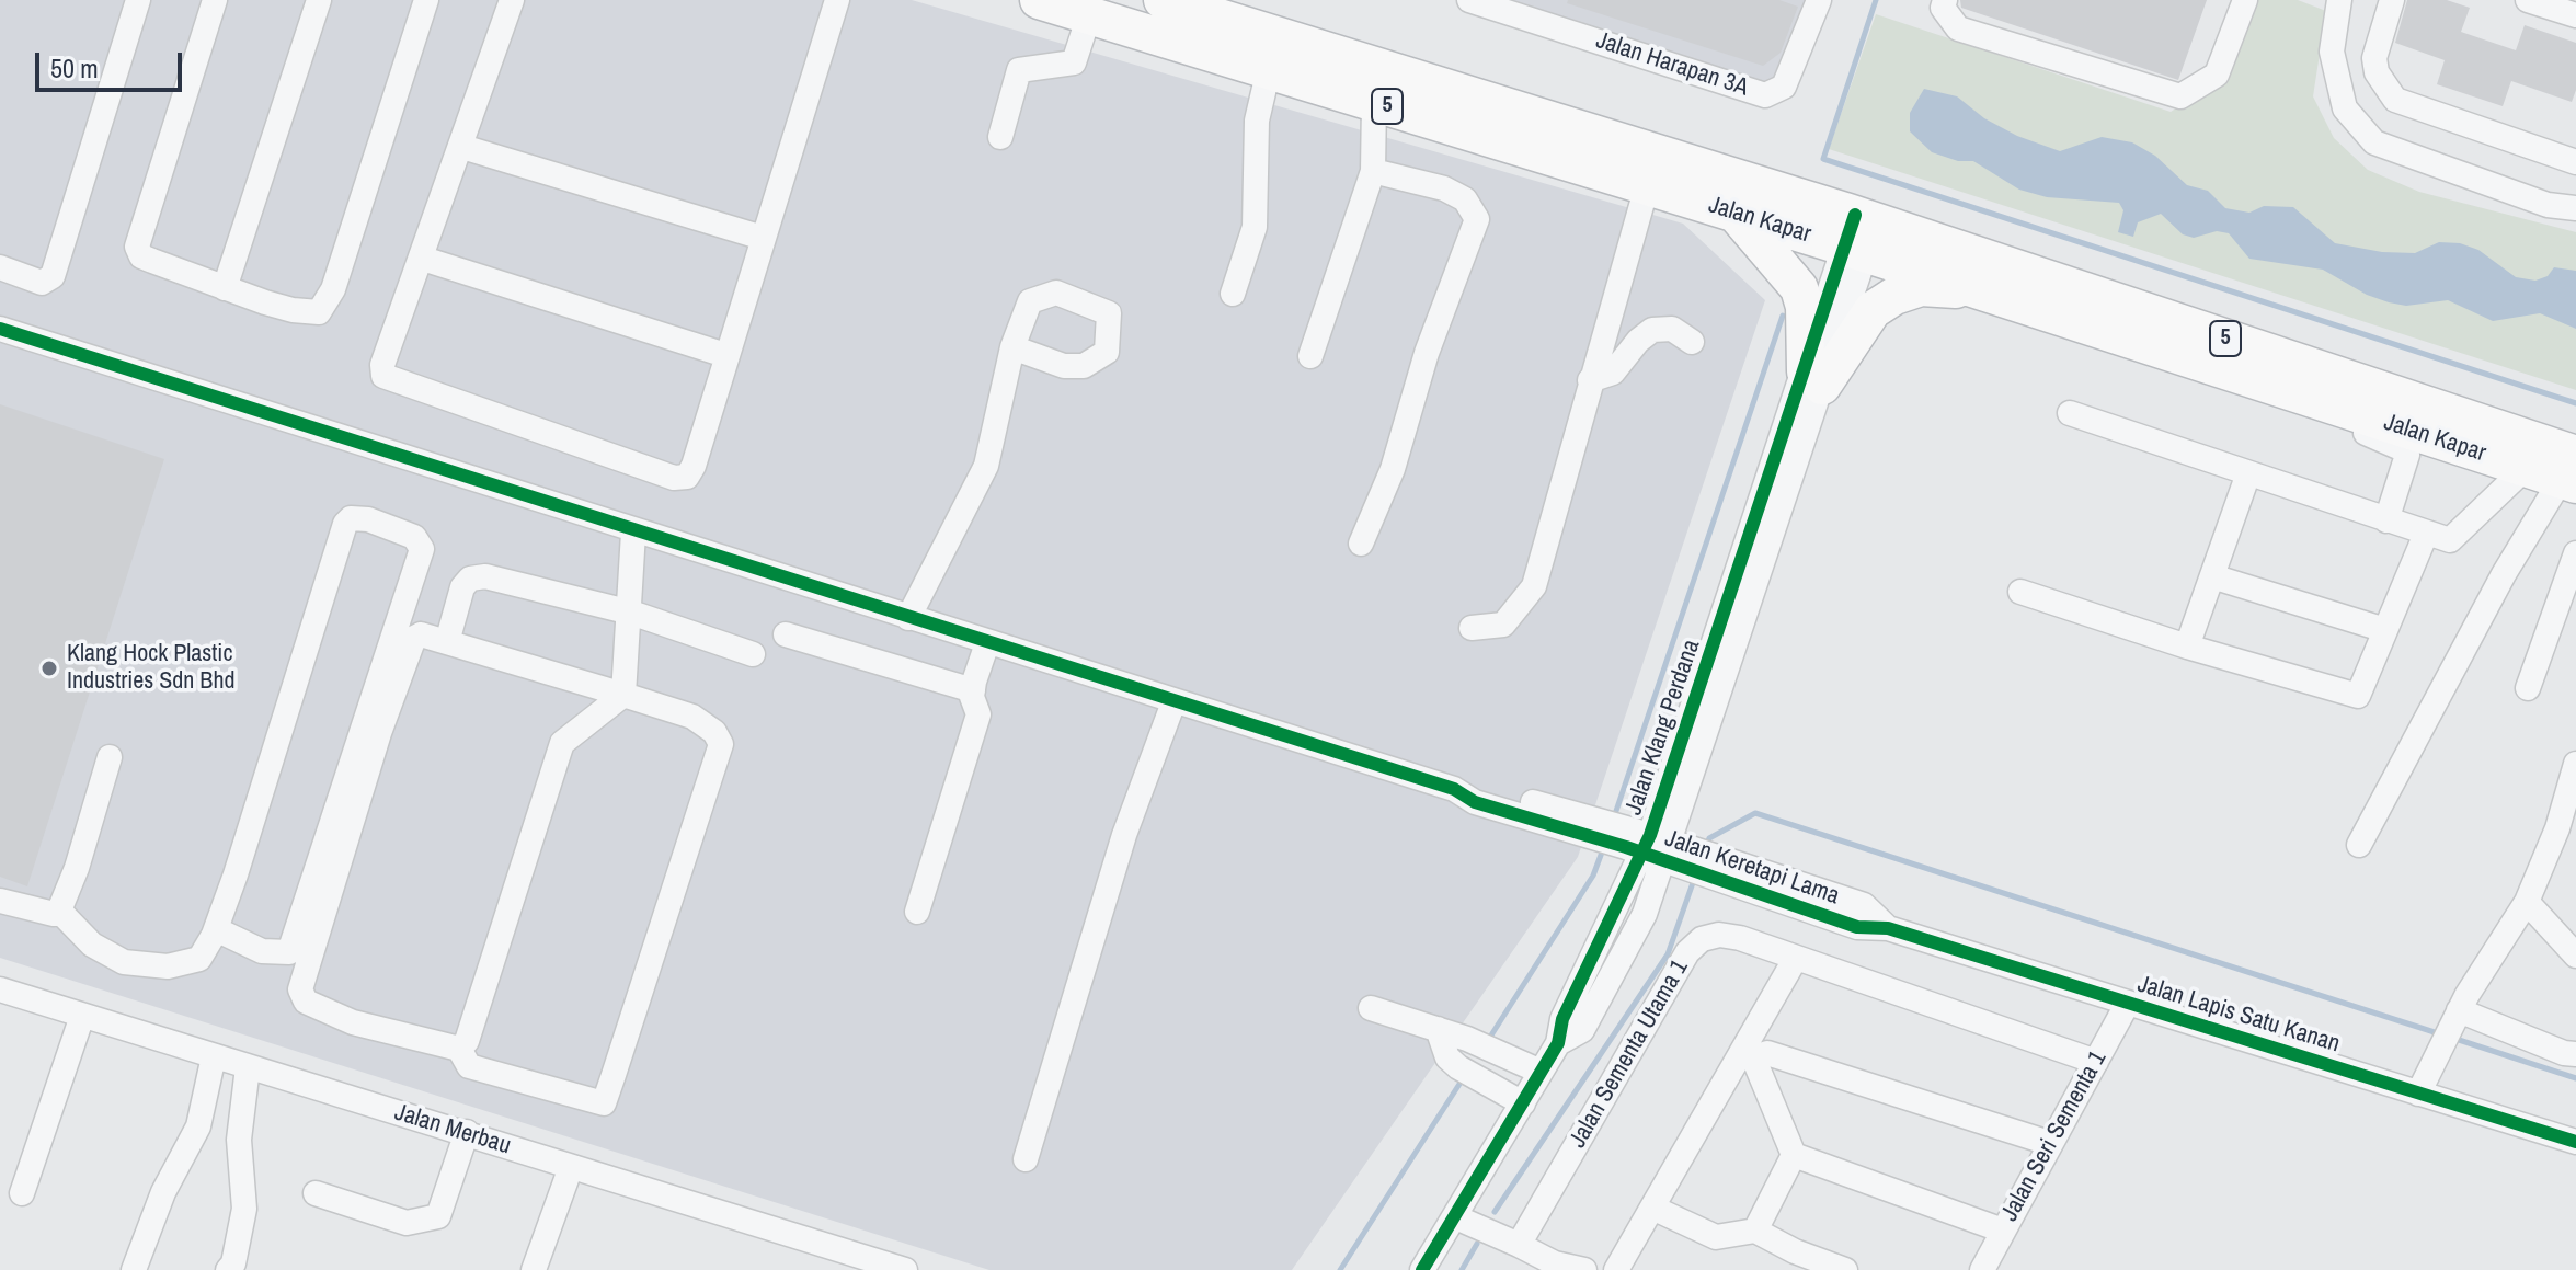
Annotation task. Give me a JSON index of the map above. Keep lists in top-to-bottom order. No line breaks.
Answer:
{"streets":{"highway":["5","Jalan Kapar"],"street":["Jalan Harapan 3A","Jalan Klang Perdana","Jalan Keretapi Lama","Jalan Lapis Satu Kanan","Jalan Sementa Utama 1","Jalan Merbau","Jalan Seri Sementa 1"]},"crossings":[["Jalan Kapar","Jalan Klang Perdana"],["Jalan Klang Perdana","Jalan Keretapi Lama"],["Jalan Keretapi Lama","Jalan Lapis Satu Kanan"],["Jalan Lapis Satu Kanan","Jalan Seri Sementa 1"],["Jalan Sementa Utama 1","Jalan Seri Sementa 1"]],"places":["Klang Hock Plastic Industries Sdn Bhd"],"scale_bar":"50 m"}
